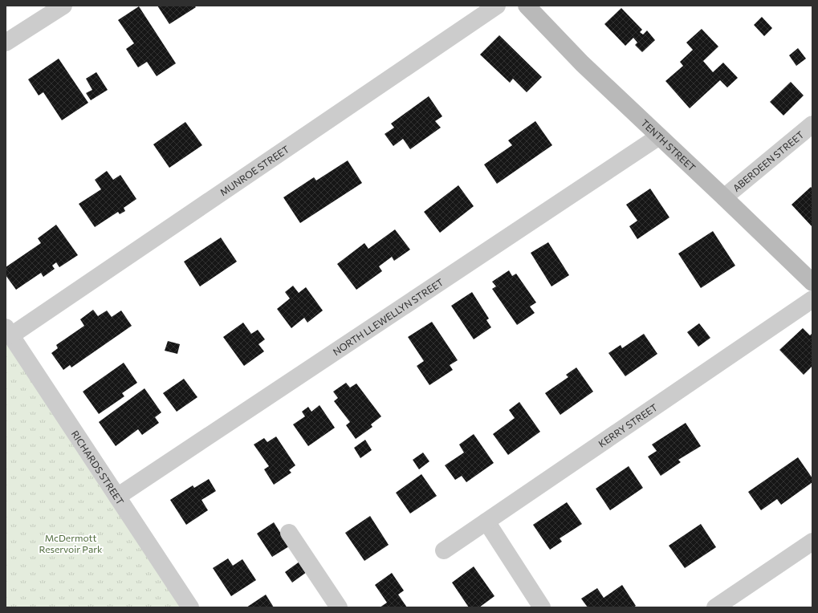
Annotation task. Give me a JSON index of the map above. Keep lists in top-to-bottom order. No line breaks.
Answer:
{"streets":{"street":["TENTH STREET","ABERDEEN STREET","MUNROE STREET","NORTH LLEWELLYN STREET","KERRY STREET","RICHARDS STREET"]},"crossings":[["TENTH STREET","ABERDEEN STREET"],["TENTH STREET","NORTH LLEWELLYN STREET"],["MUNROE STREET","RICHARDS STREET"],["NORTH LLEWELLYN STREET","RICHARDS STREET"]],"parks":["McDermott Reservoir Park"]}
